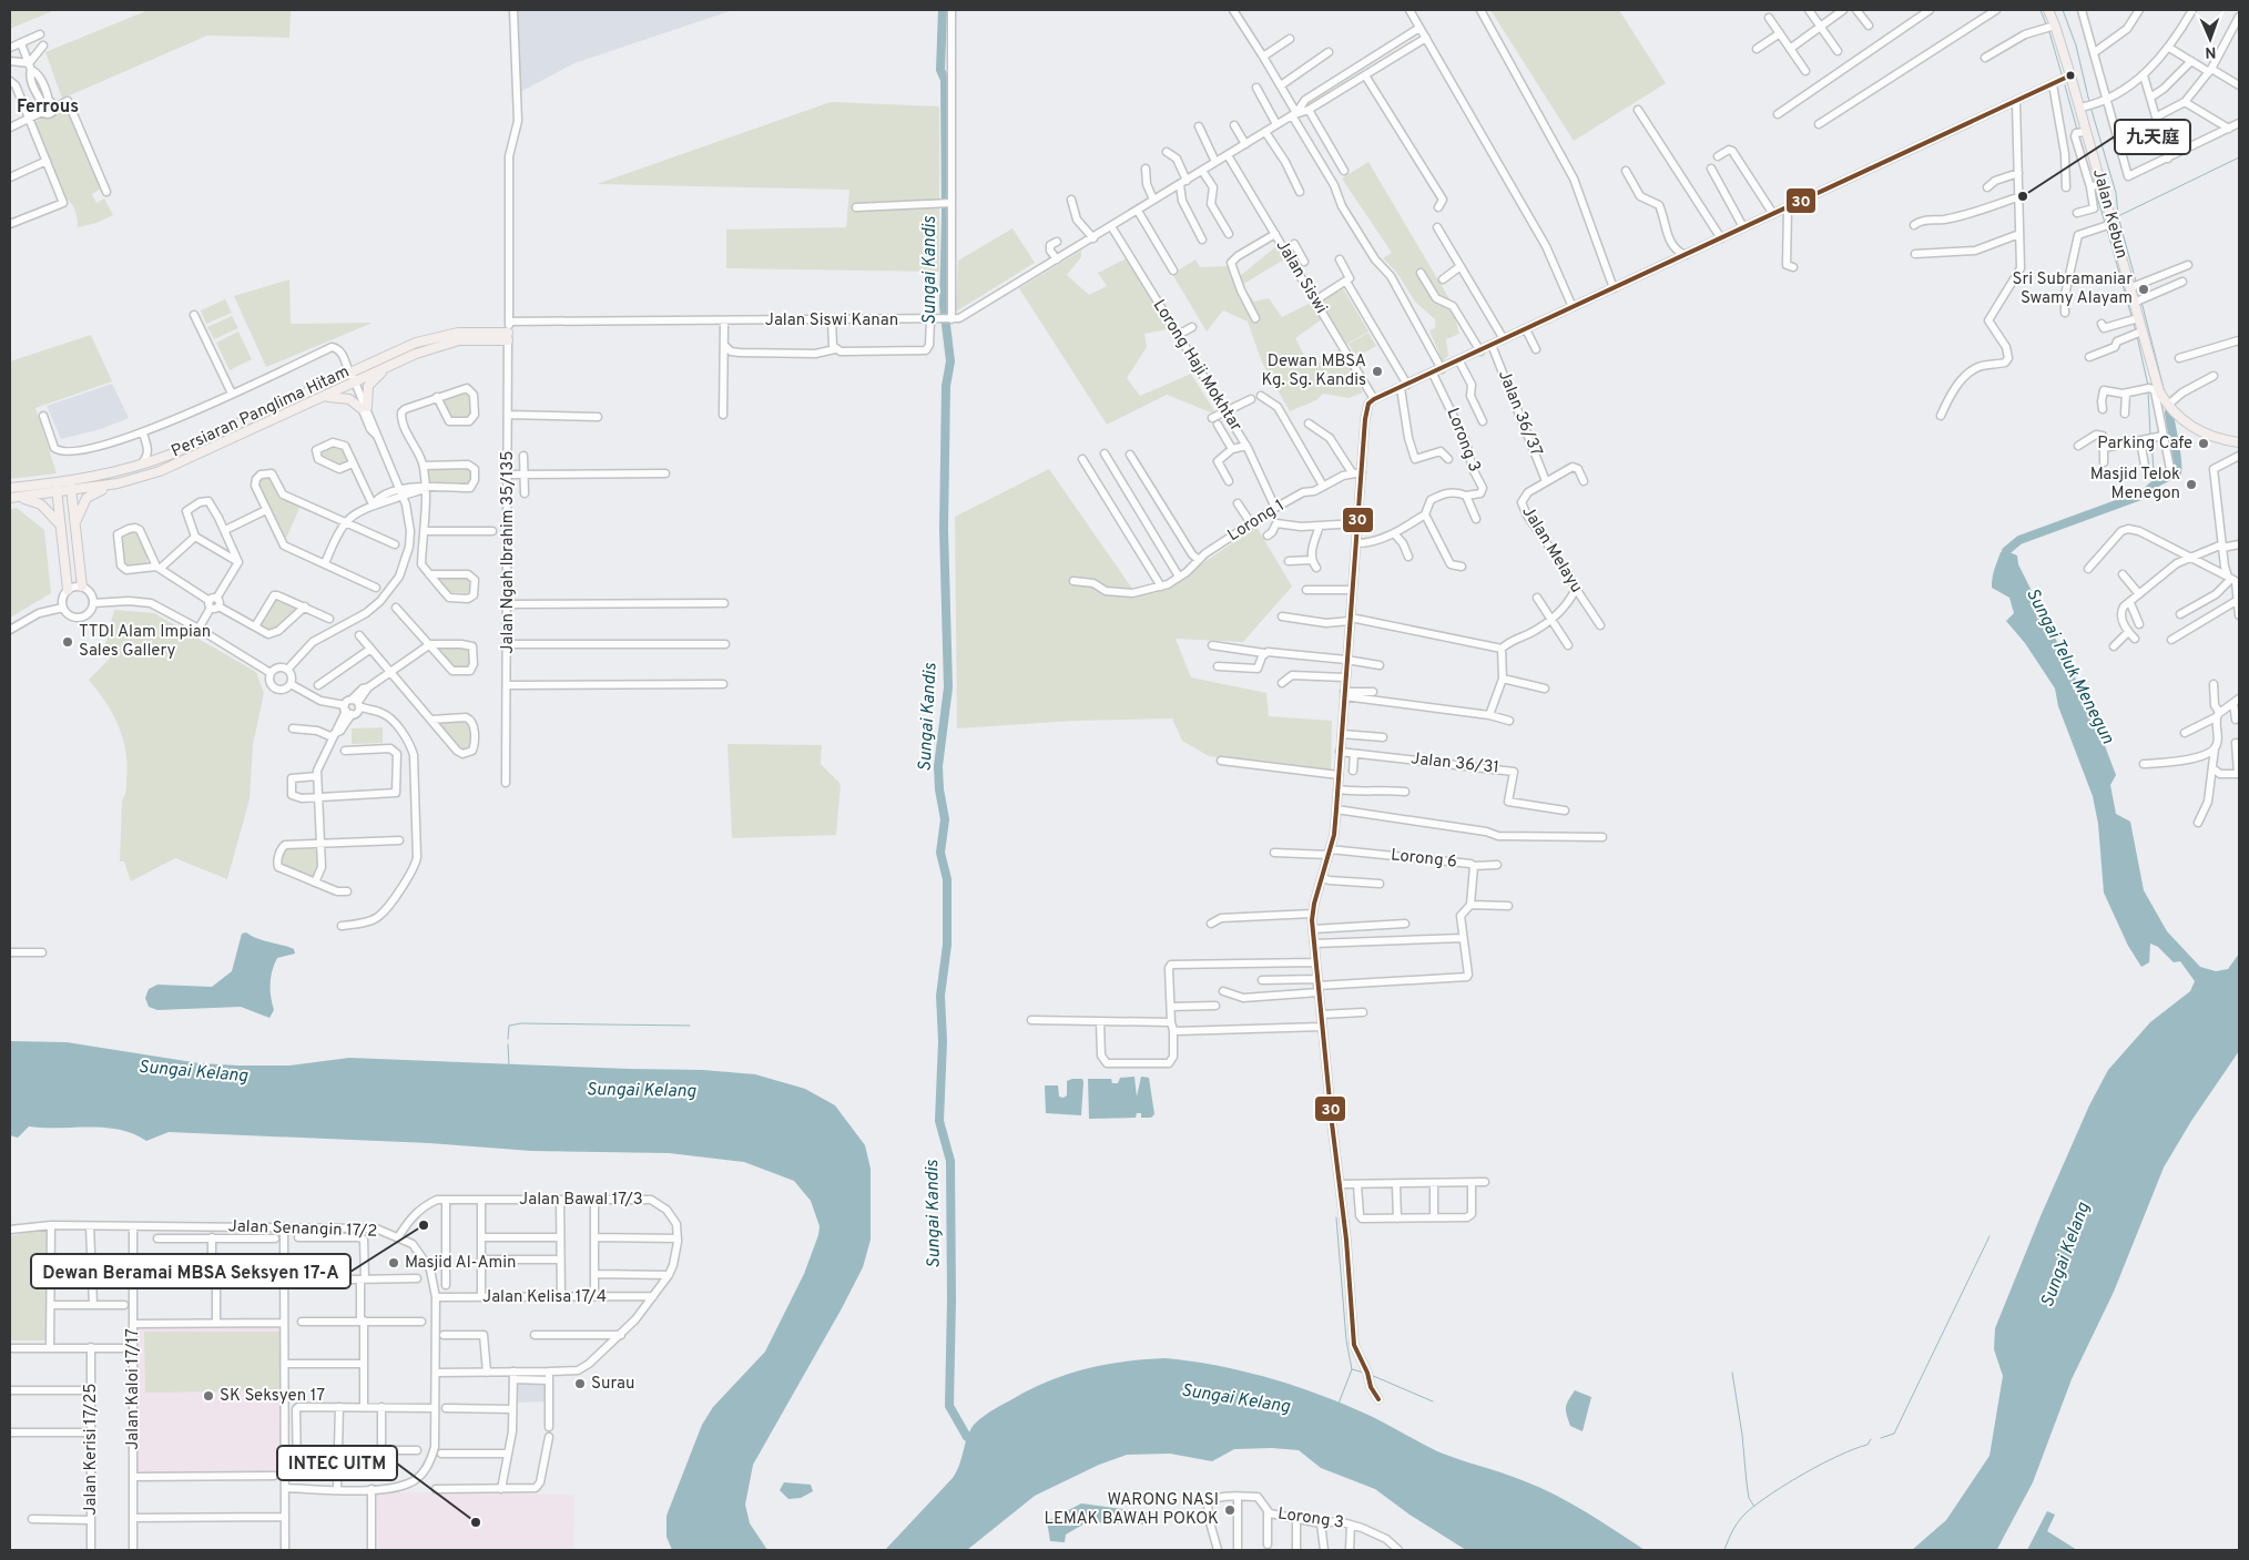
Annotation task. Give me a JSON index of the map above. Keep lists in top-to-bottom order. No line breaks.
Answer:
{"streets":{"main road":["Jalan Kebun","Persiaran Panglima Hitam"],"street":["Jalan Siswi","Jalan Siswi Kanan","Lorong Haji Mokhtar","Jalan 36/37","Lorong 3","Lorong 1","Jalan Melayu","Jalan Ngah Ibrahim 35/135","Jalan 36/31","Lorong 6","Jalan Bawal 17/3","Jalan Senangin 17/2","Jalan Kelisa 17/4","Jalan Kaloi 17/17","Jalan Kerisi 17/25"]},"crossings":[["Jalan Siswi","Jalan Siswi Kanan"],["Jalan Siswi Kanan","Lorong Haji Mokhtar"],["Jalan Siswi Kanan","Jalan Ngah Ibrahim 35/135"],["Lorong Haji Mokhtar","Lorong 1"],["Persiaran Panglima Hitam","Jalan Ngah Ibrahim 35/135"],["Jalan 36/37","Jalan Melayu"],["Jalan Bawal 17/3","Jalan Senangin 17/2"],["Jalan Senangin 17/2","Jalan Kelisa 17/4"],["Jalan Senangin 17/2","Jalan Kaloi 17/17"]],"districts":["Ferrous"],"water":["Sungai Kandis","Sungai Teluk Menegun","Sungai Kelang"],"places":["九天庭","Sri Subramaniar Swamy Alayam","Dewan MBSA Kg. Sg. Kandis","Parking Cafe","Masjid Telok Menegon","TTDI Alam Impian Sales Gallery","Dewan Beramai MBSA Seksyen 17-A","Masjid Al-Amin","Surau","SK Seksyen 17","WARONG NASI LEMAK BAWAH POKOK","INTEC UITM"],"lines":["transit line 30"],"north":"bottom"}
